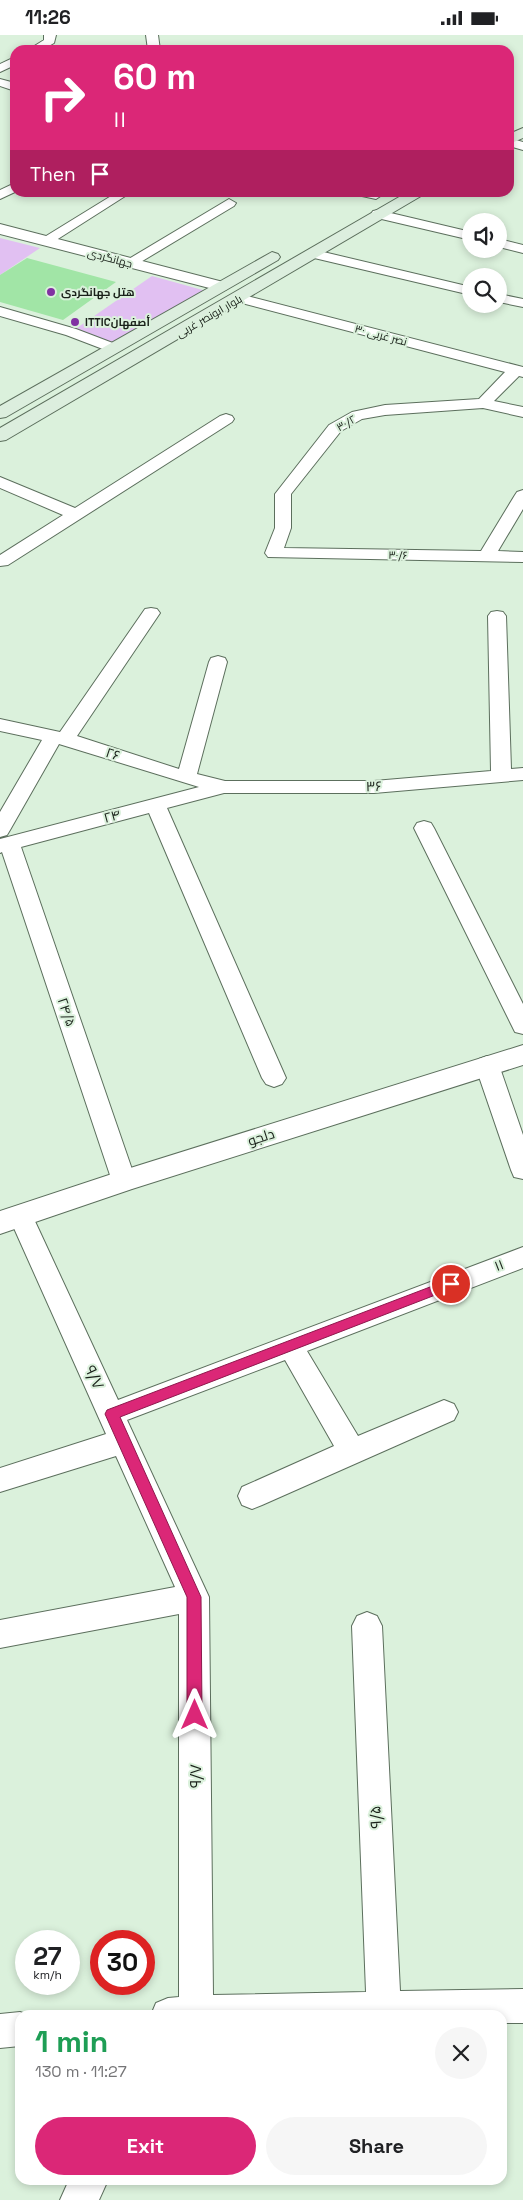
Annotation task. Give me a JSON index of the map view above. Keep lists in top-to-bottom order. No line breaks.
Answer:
{"streets":{"main road":["بلوار ابونصر غربی"],"street":["جهانگردی","نصر غربی ۳۰","۳۰/۲","۳۰/۶","۲۶","۳۶","۲۴","۲۴/۵","دلجو","۱۱","۹/۷","۹/۵"]},"crossings":[["جهانگردی","بلوار ابونصر غربی"],["بلوار ابونصر غربی","نصر غربی ۳۰"],["۳۰/۲","۳۰/۶"],["۲۶","۳۶"],["۲۶","۲۴"],["۳۶","۲۴"],["۲۴","۲۴/۵"],["۲۴/۵","دلجو"],["دلجو","۹/۷"],["۱۱","۹/۷"]],"places":["هتل جهانگردی","ITTICأصفهان"],"page":{"status":"11:26","turn":["60 m","۱۱"],"then":"Then","speed":"27 km/h","limit":"30","heading":["1 min","130 m · 11:27"],"buttons":["Exit","Share"]}}
